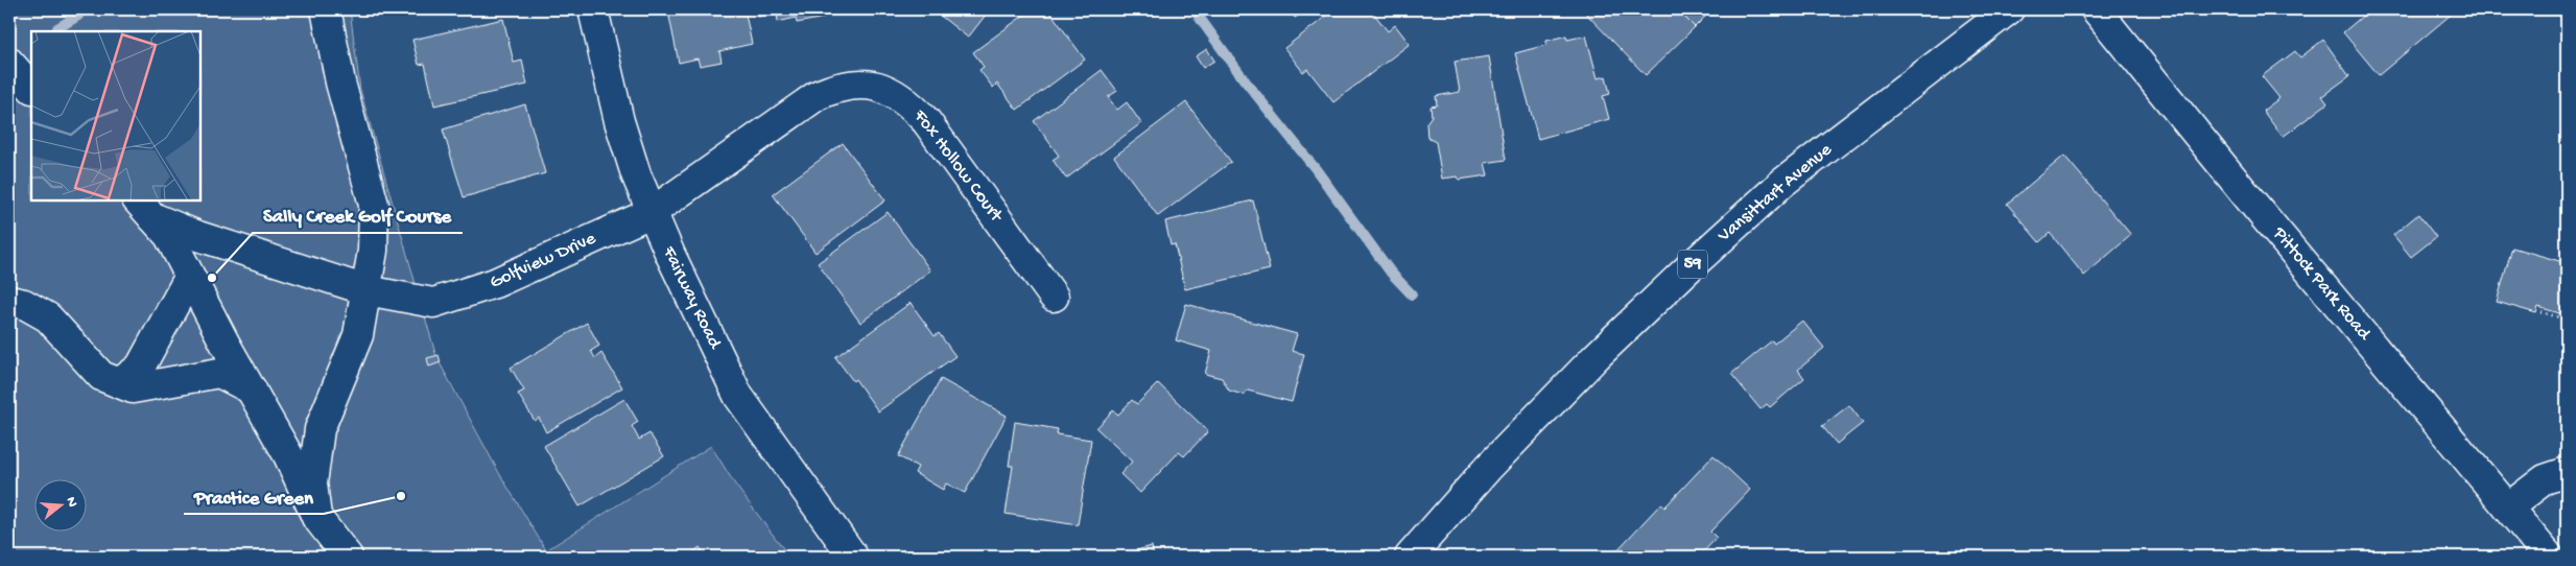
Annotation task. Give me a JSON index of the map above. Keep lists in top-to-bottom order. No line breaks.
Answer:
{"streets":{"main road":["Fox Hollow Court","Vansittart Avenue","Golfview Drive","59","Pittock Park Road","Fairway Road"]},"crossings":[["Fox Hollow Court","Golfview Drive"],["Fox Hollow Court","Fairway Road"],["Golfview Drive","Fairway Road"]],"places":["Sally Creek Golf Course","Practice Green"],"north":"right"}
